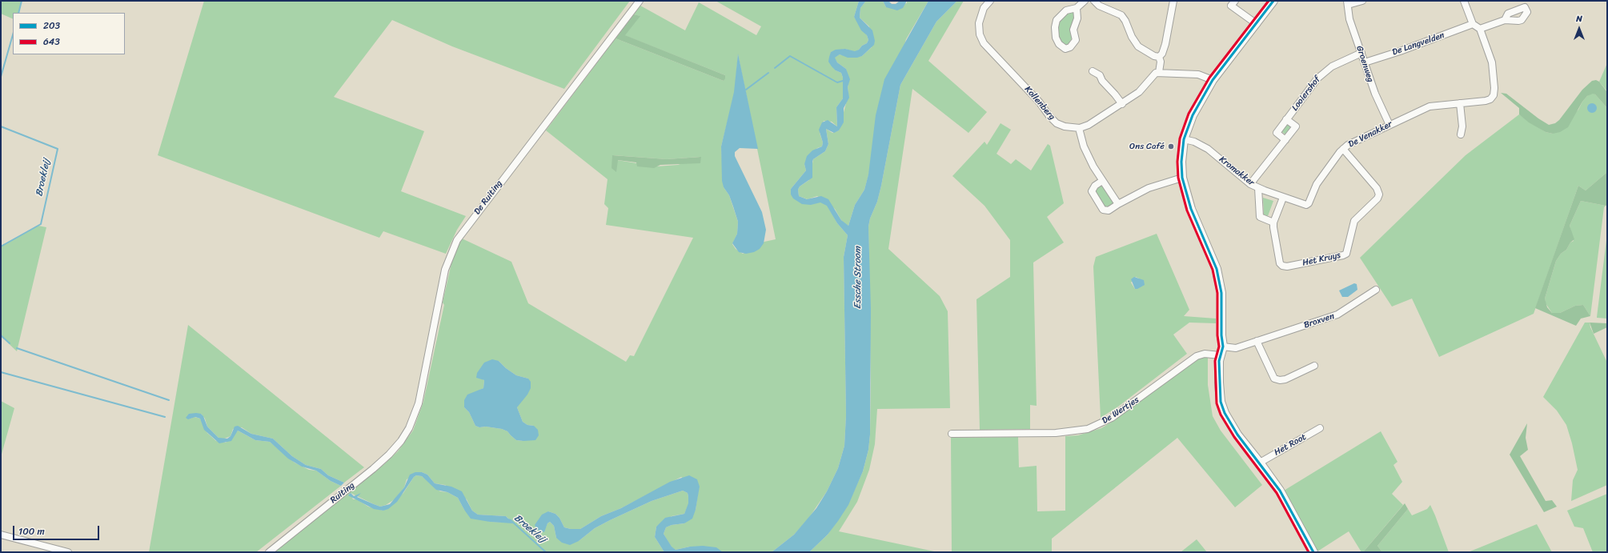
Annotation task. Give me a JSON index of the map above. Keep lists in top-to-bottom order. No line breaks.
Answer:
{"streets":{"street":["De Langvelden","Groenweg","Looiershof","Kollenberg","De Venakker","Kromakker","De Ruiting","Het Kruys","Broxven","De Wertjes","Het Root","Ruiting"]},"crossings":[["De Langvelden","Groenweg"],["Groenweg","Looiershof"],["Groenweg","De Venakker"],["Looiershof","Kromakker"],["De Venakker","Kromakker"],["De Venakker","Het Kruys"],["De Ruiting","Ruiting"]],"water":["Broekleij","Essche Stroom"],"places":["Ons Café"],"lines":["transit line 203","transit line 643"],"legend":["203","643"],"scale_bar":"100 m","north":"top"}
